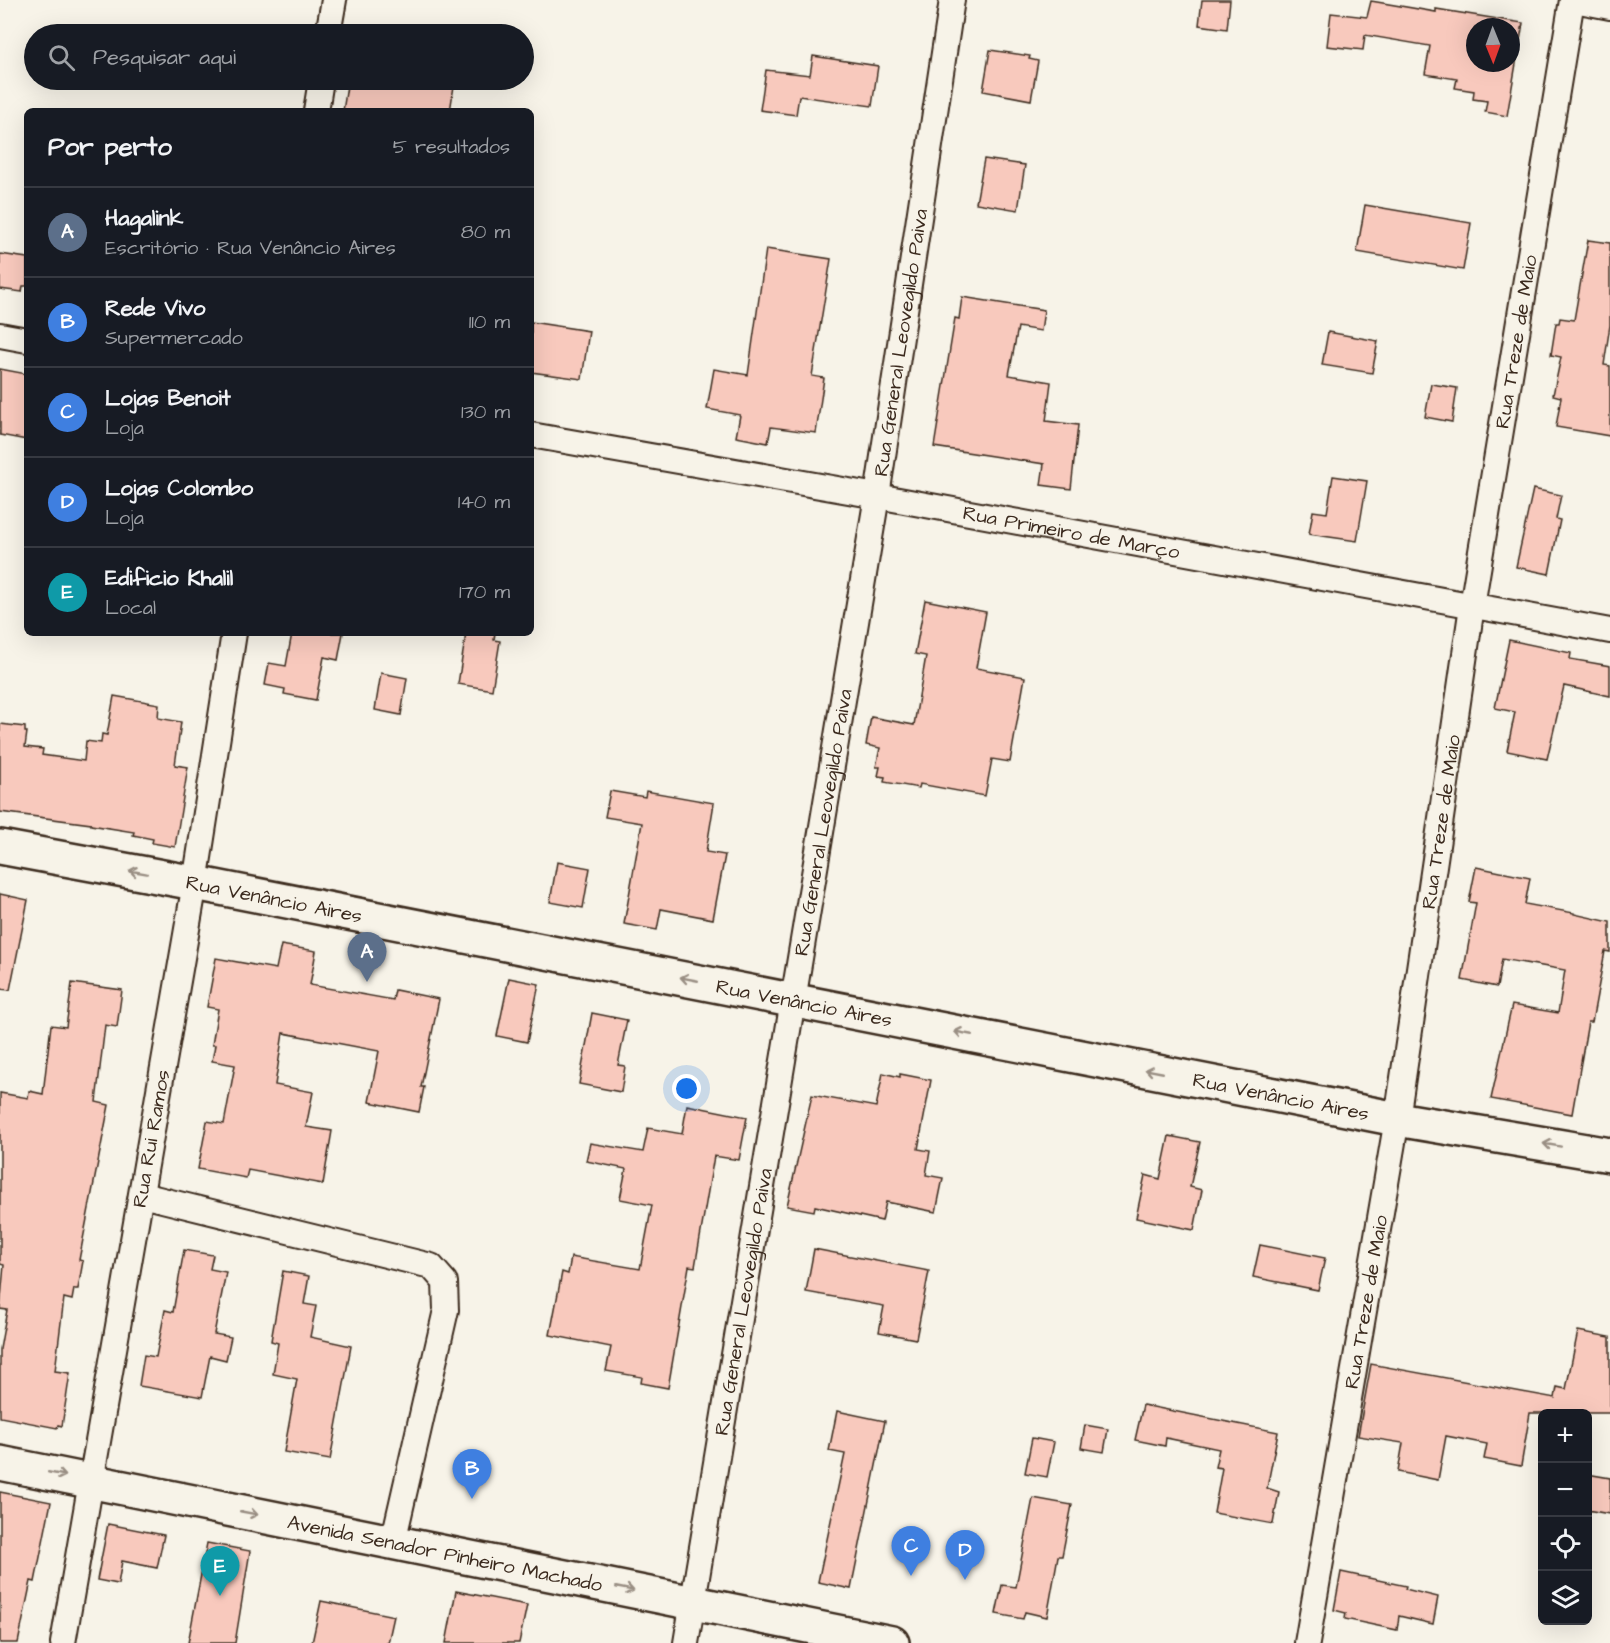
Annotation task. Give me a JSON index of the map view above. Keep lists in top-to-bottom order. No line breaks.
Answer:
{"streets":{"main road":["Rua Venâncio Aires","Avenida Senador Pinheiro Machado"],"street":["Rua General Leovegildo Paiva","Rua Treze de Maio","Rua Primeiro de Março","Rua Rui Ramos"]},"crossings":[["Rua General Leovegildo Paiva","Rua Primeiro de Março"],["Rua General Leovegildo Paiva","Rua Venâncio Aires"],["Rua General Leovegildo Paiva","Avenida Senador Pinheiro Machado"],["Rua Treze de Maio","Rua Primeiro de Março"],["Rua Treze de Maio","Rua Venâncio Aires"],["Rua Venâncio Aires","Rua Rui Ramos"],["Rua Rui Ramos","Avenida Senador Pinheiro Machado"]],"one_way":["Rua Venâncio Aires","Avenida Senador Pinheiro Machado"],"north":"bottom","page":{"search":"Pesquisar aqui","heading":["Por perto","5 resultados"],"list":[{"mark":"A","name":"Hagalink","note":"Escritório · Rua Venâncio Aires","value":"80 m"},{"mark":"B","name":"Rede Vivo","note":"Supermercado","value":"110 m"},{"mark":"C","name":"Lojas Benoit","note":"Loja","value":"130 m"},{"mark":"D","name":"Lojas Colombo","note":"Loja","value":"140 m"},{"mark":"E","name":"Edificio Khalil","note":"Local","value":"170 m"}],"pins":["A","B","C","D","E"],"map_buttons":["+","−"]}}
